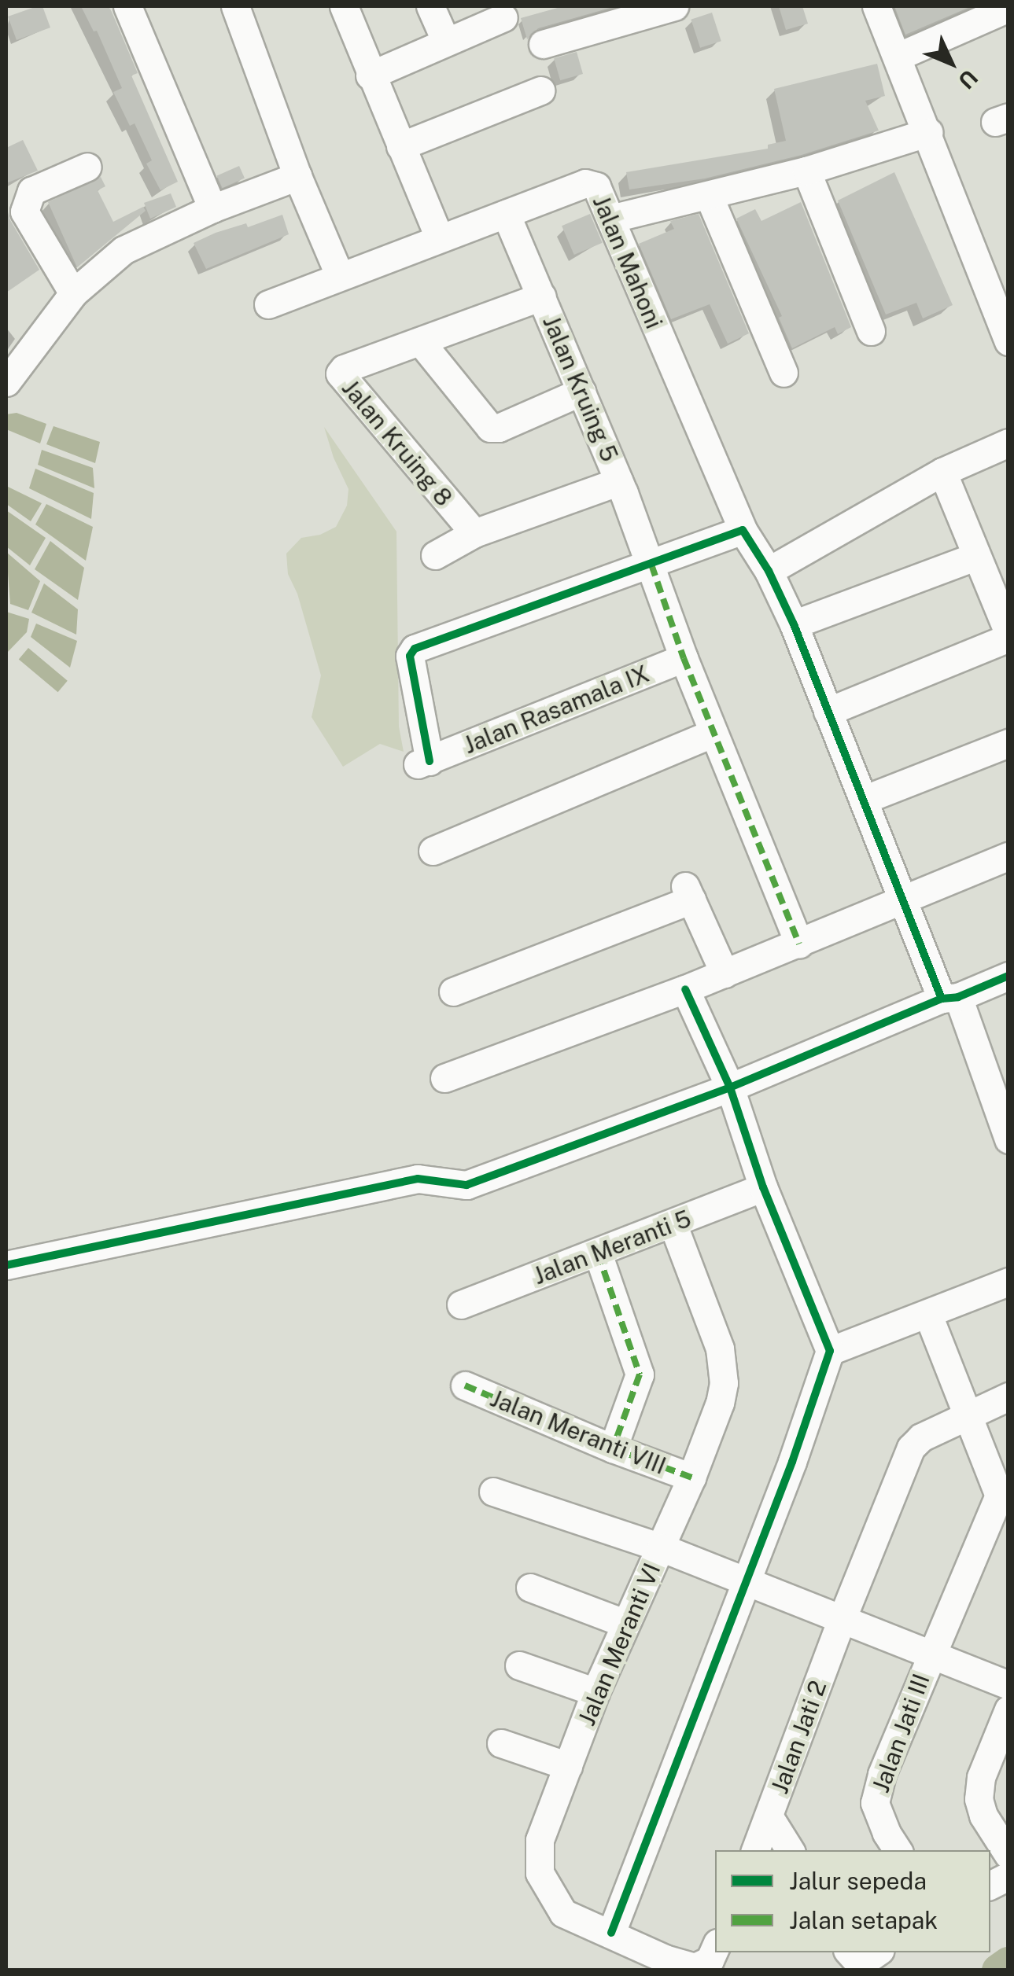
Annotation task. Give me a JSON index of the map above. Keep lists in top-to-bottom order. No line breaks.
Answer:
{"streets":{"street":["Jalan Mahoni","Jalan Kruing 5","Jalan Kruing 8","Jalan Rasamala IX","Jalan Meranti 5","Jalan Meranti VIII","Jalan Meranti VI","Jalan Jati III","Jalan Jati 2"]},"crossings":[["Jalan Mahoni","Jalan Kruing 5"],["Jalan Kruing 5","Jalan Kruing 8"],["Jalan Kruing 5","Jalan Rasamala IX"],["Jalan Meranti 5","Jalan Meranti VI"],["Jalan Meranti VIII","Jalan Meranti VI"]],"legend":["Jalur sepeda","Jalan setapak"],"north":"bottom right"}
